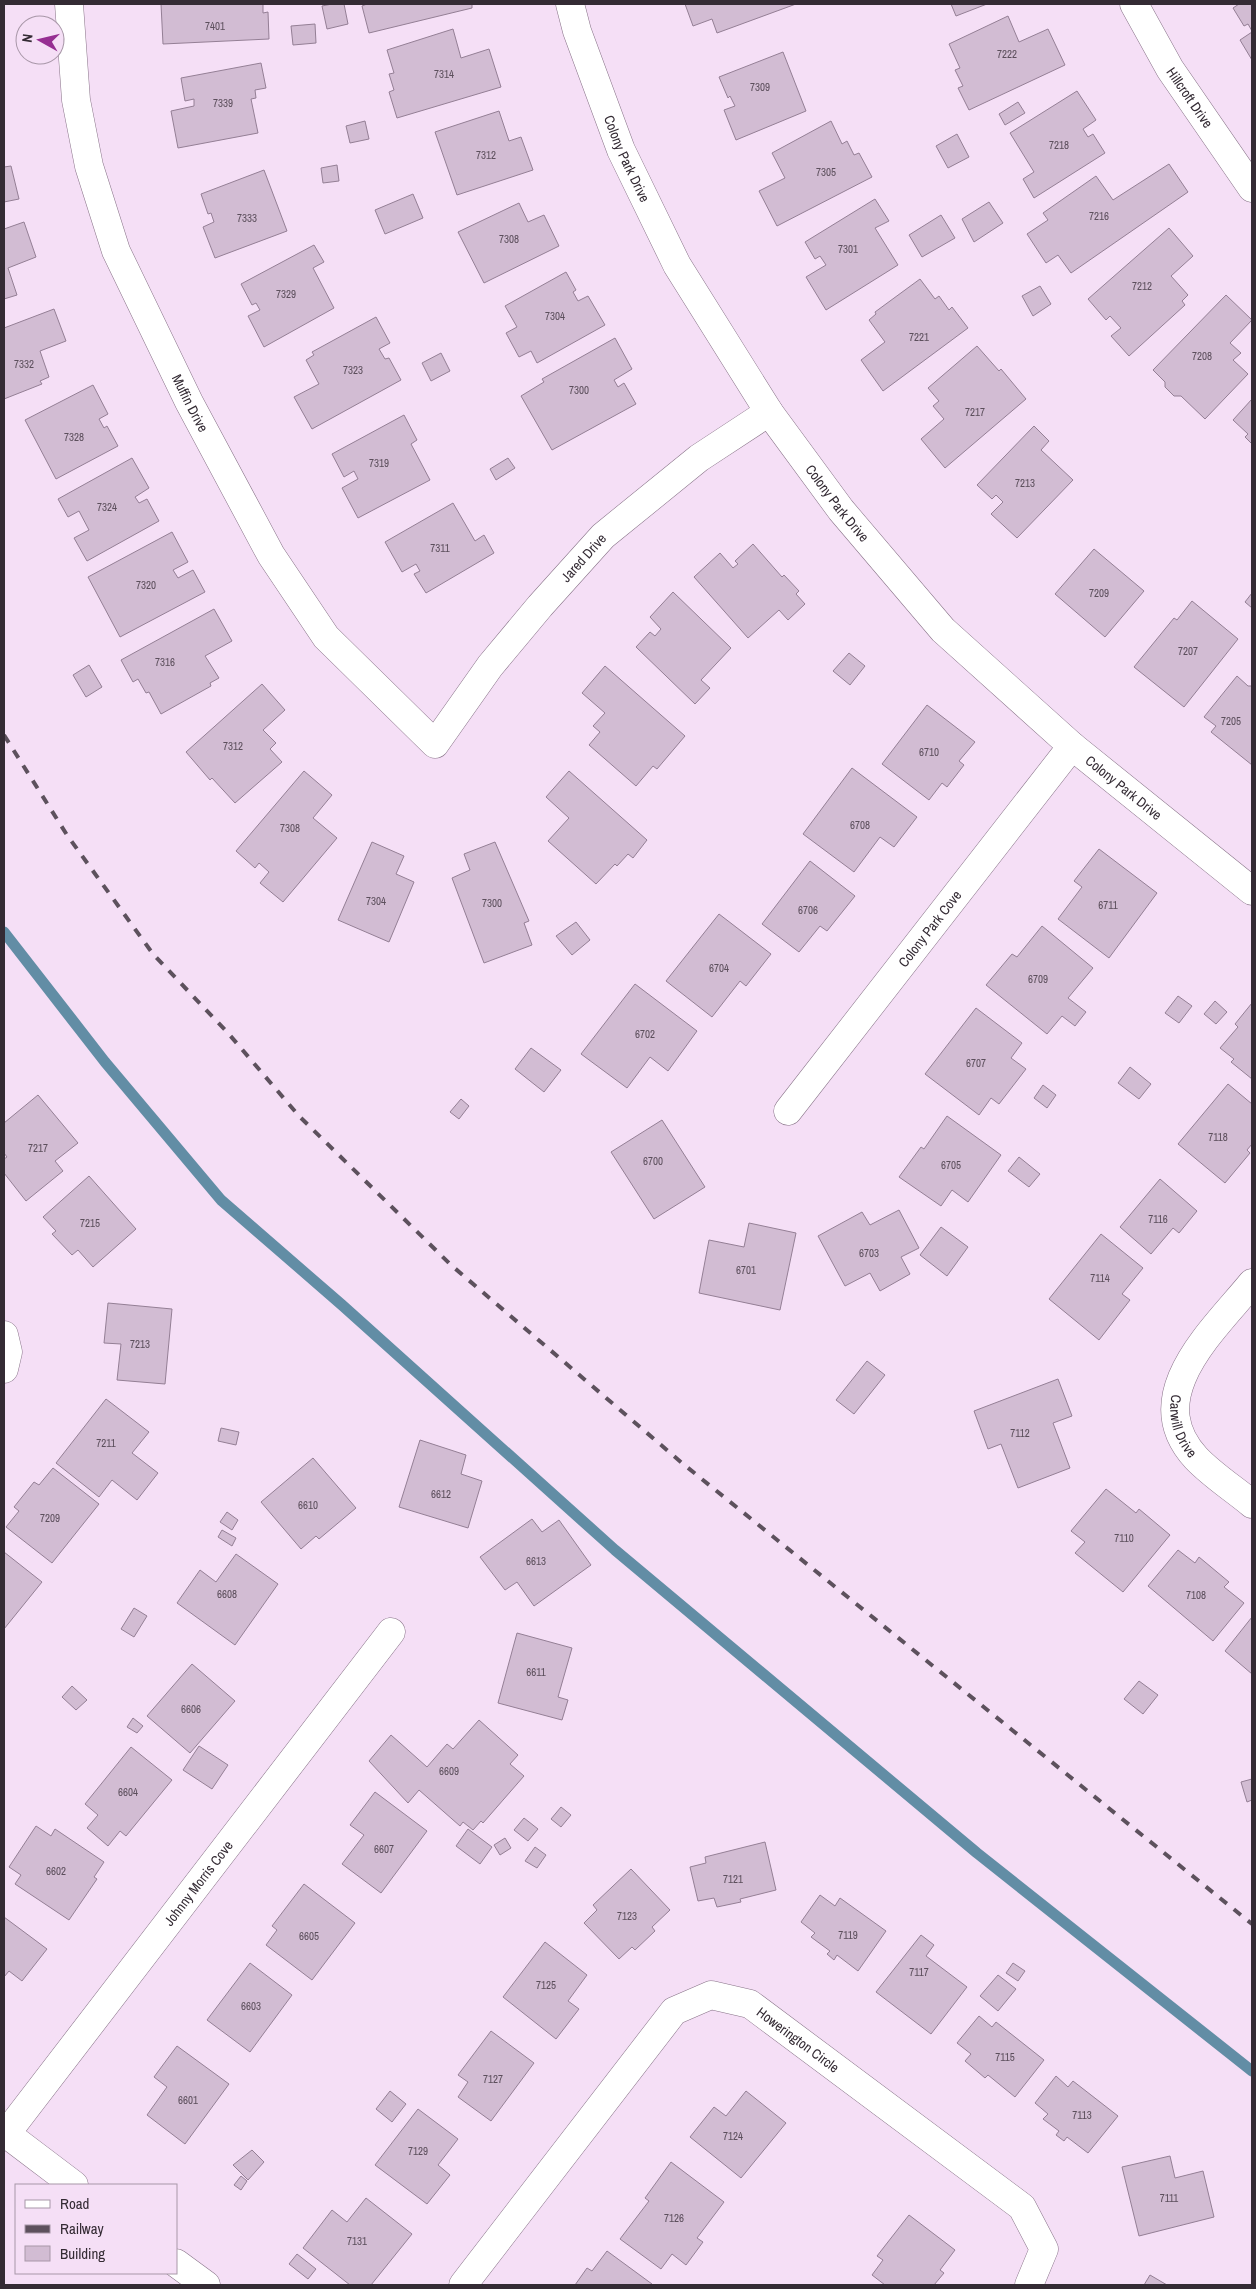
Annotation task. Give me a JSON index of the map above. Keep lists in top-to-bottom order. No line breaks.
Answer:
{"streets":{"street":["Hillcroft Drive","Colony Park Drive","Muffin Drive","Jared Drive","Colony Park Cove","Carwill Drive","Johnny Morris Cove","Howerington Circle"]},"crossings":[["Colony Park Drive","Jared Drive"],["Colony Park Drive","Colony Park Cove"],["Muffin Drive","Jared Drive"]],"house_numbers":["7401","7222","7314","7309","7339","7218","7312","7305","7216","7333","7308","7301","7212","7329","7304","7221","7208","7332","7323","7300","7217","7328","7319","7213","7324","7311","7320","7209","7207","7316","7205","7312","6710","6708","7308","7304","7300","6711","6706","6704","6709","6702","6707","7118","7217","6700","6705","7116","7215","6703","6701","7114","7213","7112","7211","6612","6610","7209","7110","6613","6608","7108","6611","6606","6609","6604","6607","6602","7121","7123","7119","6605","7117","7125","6603","7115","7127","6601","7113","7124","7129","7111","7126","7131"],"legend":["Road","Railway","Building"],"north":"left"}
